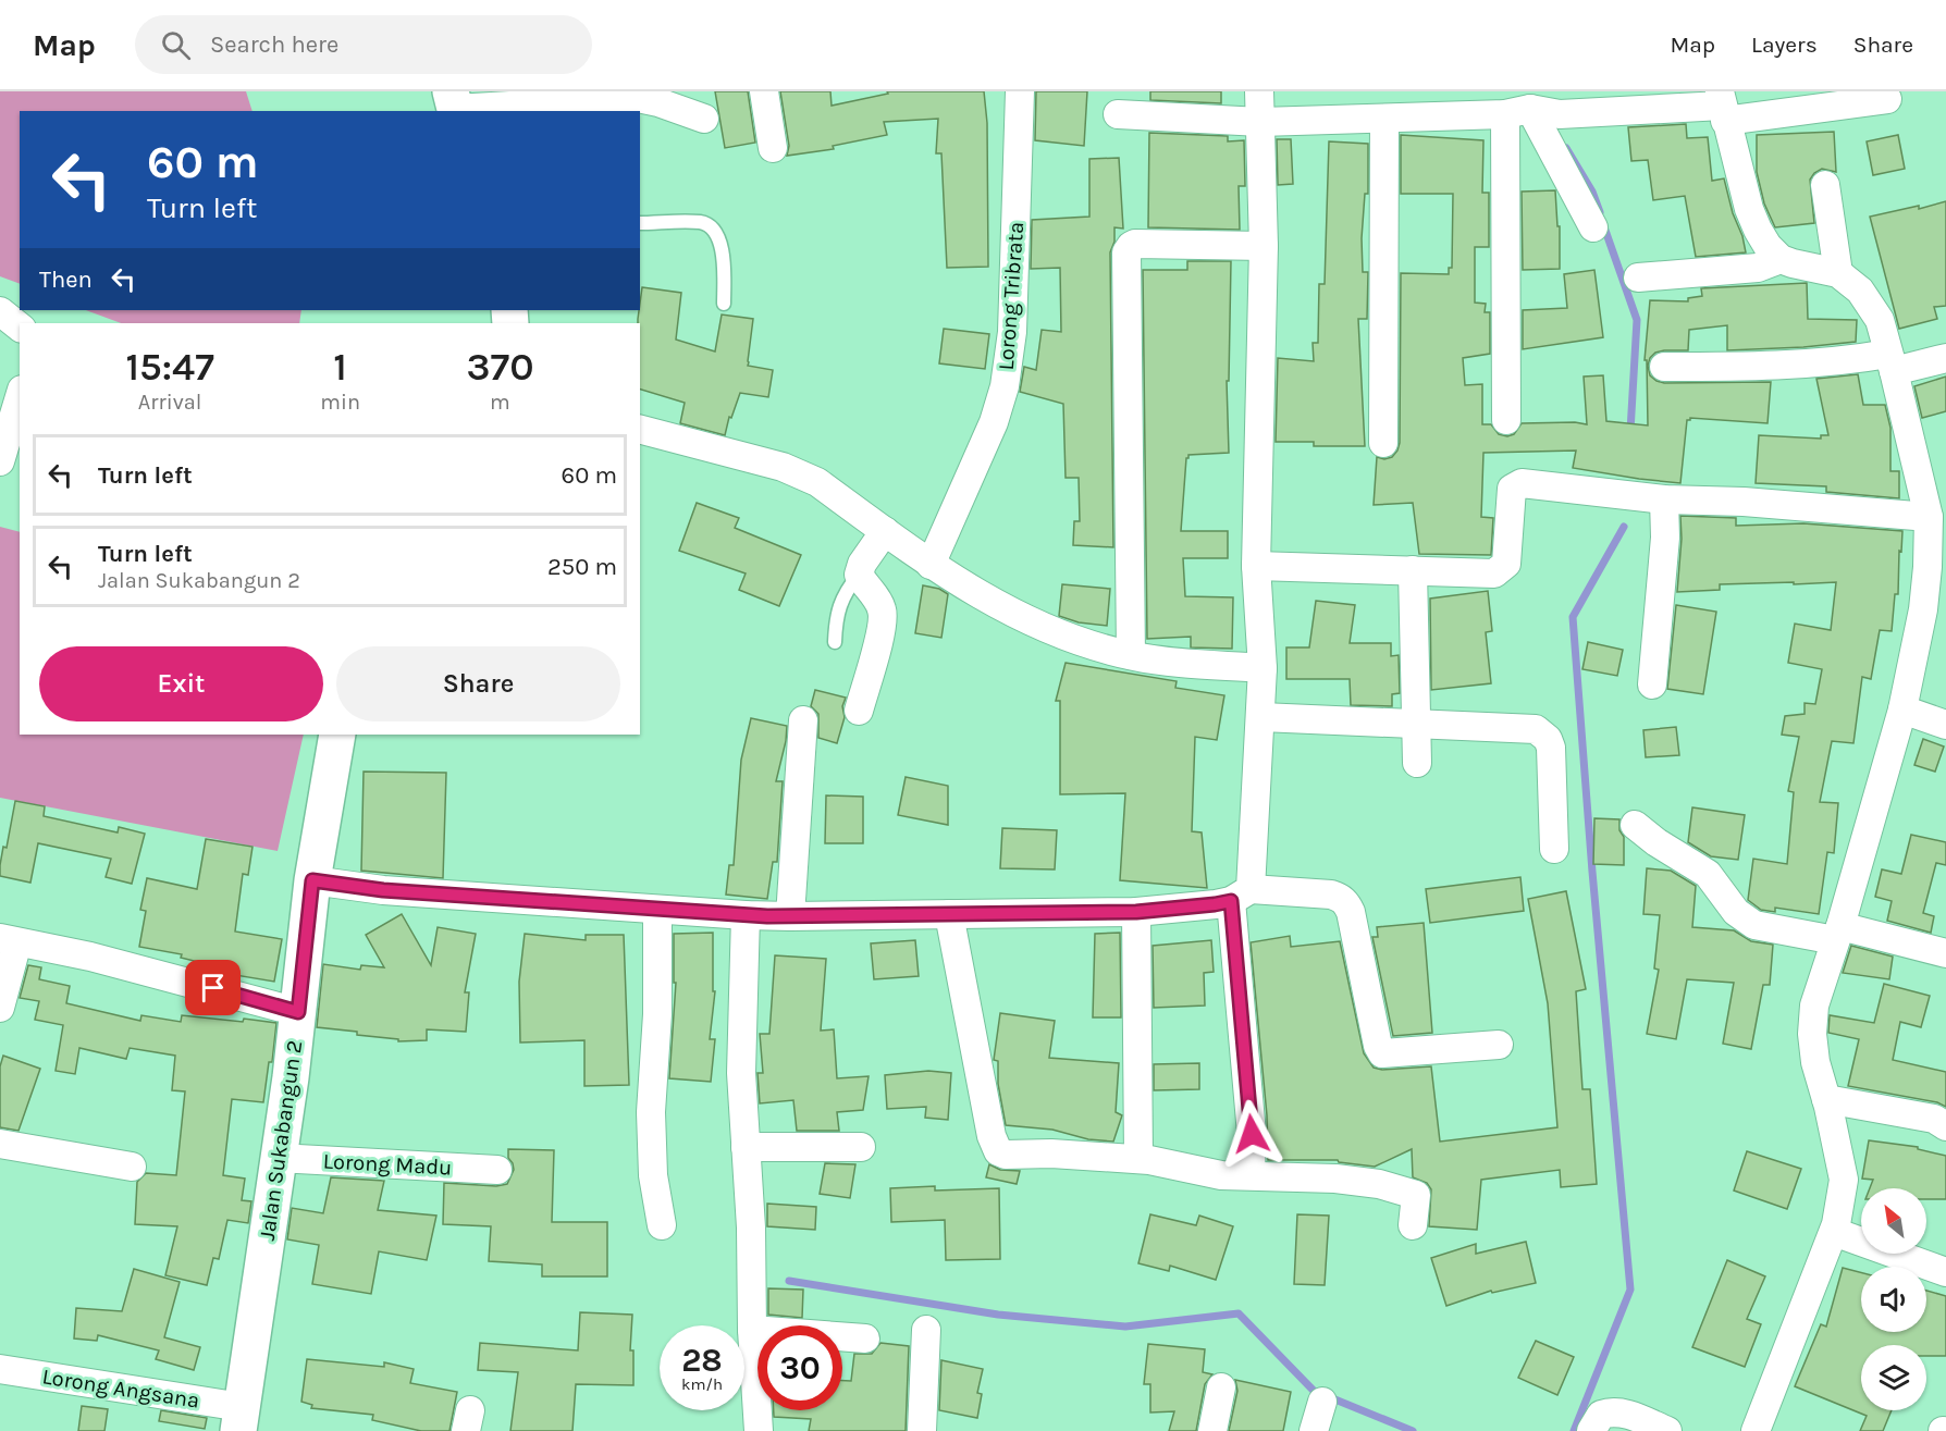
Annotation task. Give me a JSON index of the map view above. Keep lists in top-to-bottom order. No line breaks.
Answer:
{"streets":{"street":["Lorong Tribrata","Jalan Sukabangun 2","Lorong Madu","Lorong Angsana"]},"crossings":[["Jalan Sukabangun 2","Lorong Madu"],["Jalan Sukabangun 2","Lorong Angsana"]],"north":"top left","page":{"header":"Map","search":"Search here","nav":["Map","Layers","Share"],"turn":["60 m","Turn left"],"then":"Then","eta":["15:47","Arrival","1","min","370","m"],"list":[{"name":"Turn left","value":"60 m"},{"name":"Turn left","note":"Jalan Sukabangun 2","value":"250 m"}],"buttons":["Exit","Share"],"speed":"28 km/h","limit":"30"}}
